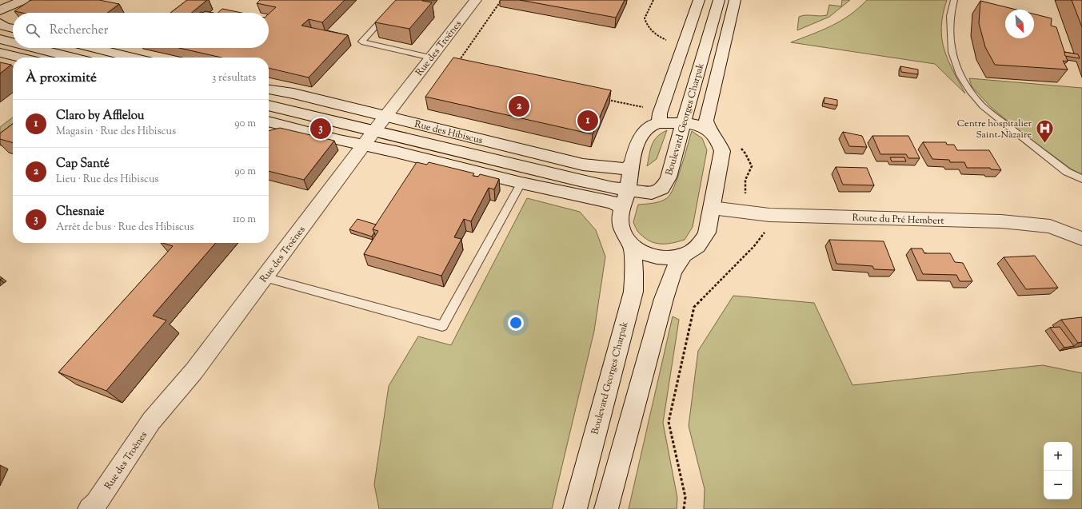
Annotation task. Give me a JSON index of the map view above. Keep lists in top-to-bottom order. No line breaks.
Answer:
{"streets":{"street":["Rue des Troënes","Boulevard Georges Charpak","Rue des Hibiscus","Route du Pré Hembert"]},"crossings":[["Rue des Troënes","Rue des Hibiscus"],["Boulevard Georges Charpak","Rue des Hibiscus"]],"places":{"hospital":["Centre hospitalier Saint-Nazaire"]},"north":"bottom right","page":{"search":"Rechercher","heading":["À proximité","3 résultats"],"pins":["2","1","3"],"list":[{"mark":"1","name":"Claro by Afflelou","note":"Magasin · Rue des Hibiscus","value":"90 m"},{"mark":"2","name":"Cap Santé","note":"Lieu · Rue des Hibiscus","value":"90 m"},{"mark":"3","name":"Chesnaie","note":"Arrêt de bus · Rue des Hibiscus","value":"110 m"}],"map_buttons":["+","−"]}}
